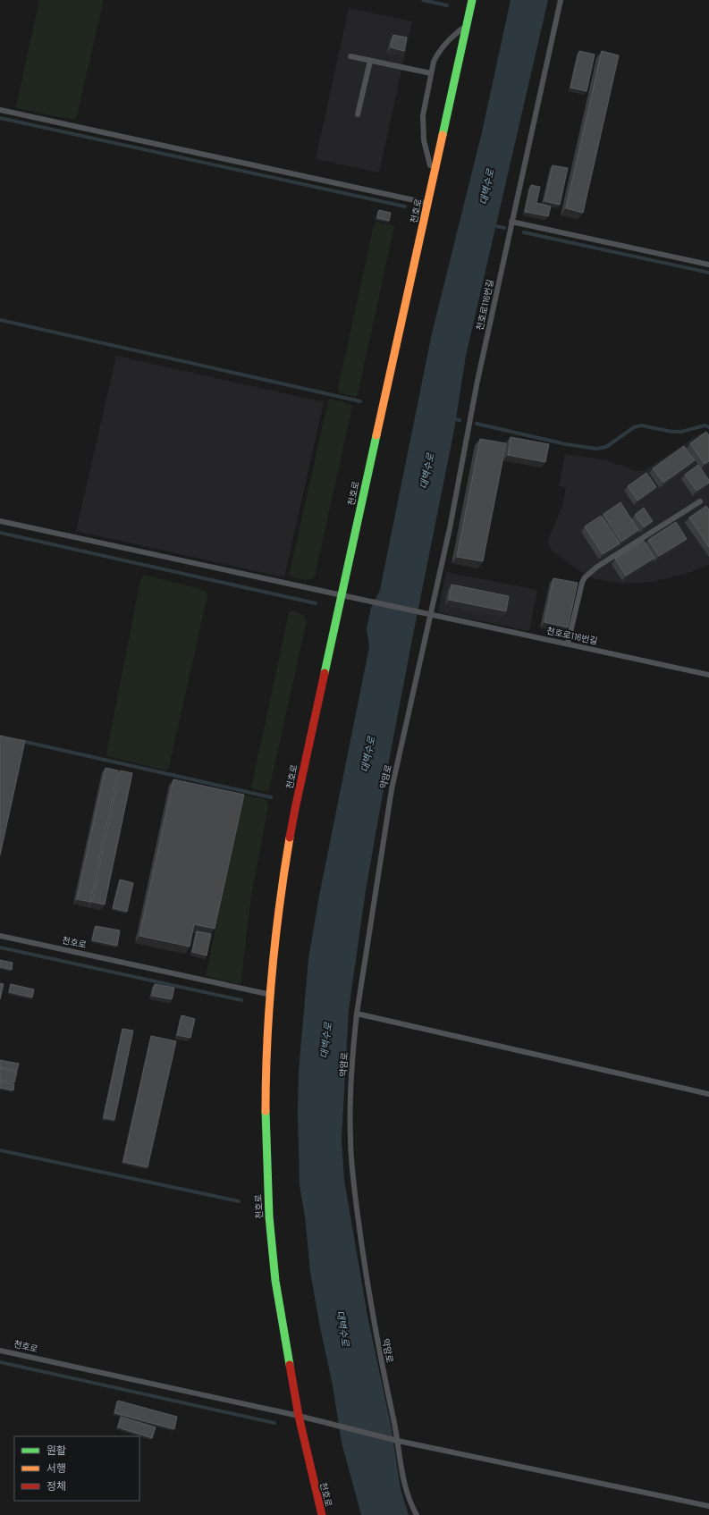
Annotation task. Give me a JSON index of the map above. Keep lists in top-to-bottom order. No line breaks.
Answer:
{"streets":{"street":["천호로"],"lane":["천호로116번길","약암로"]},"crossings":[["천호로","천호로116번길"],["천호로116번길","약암로"]],"water":["대벽수로"],"legend":["원활","서행","정체"]}
